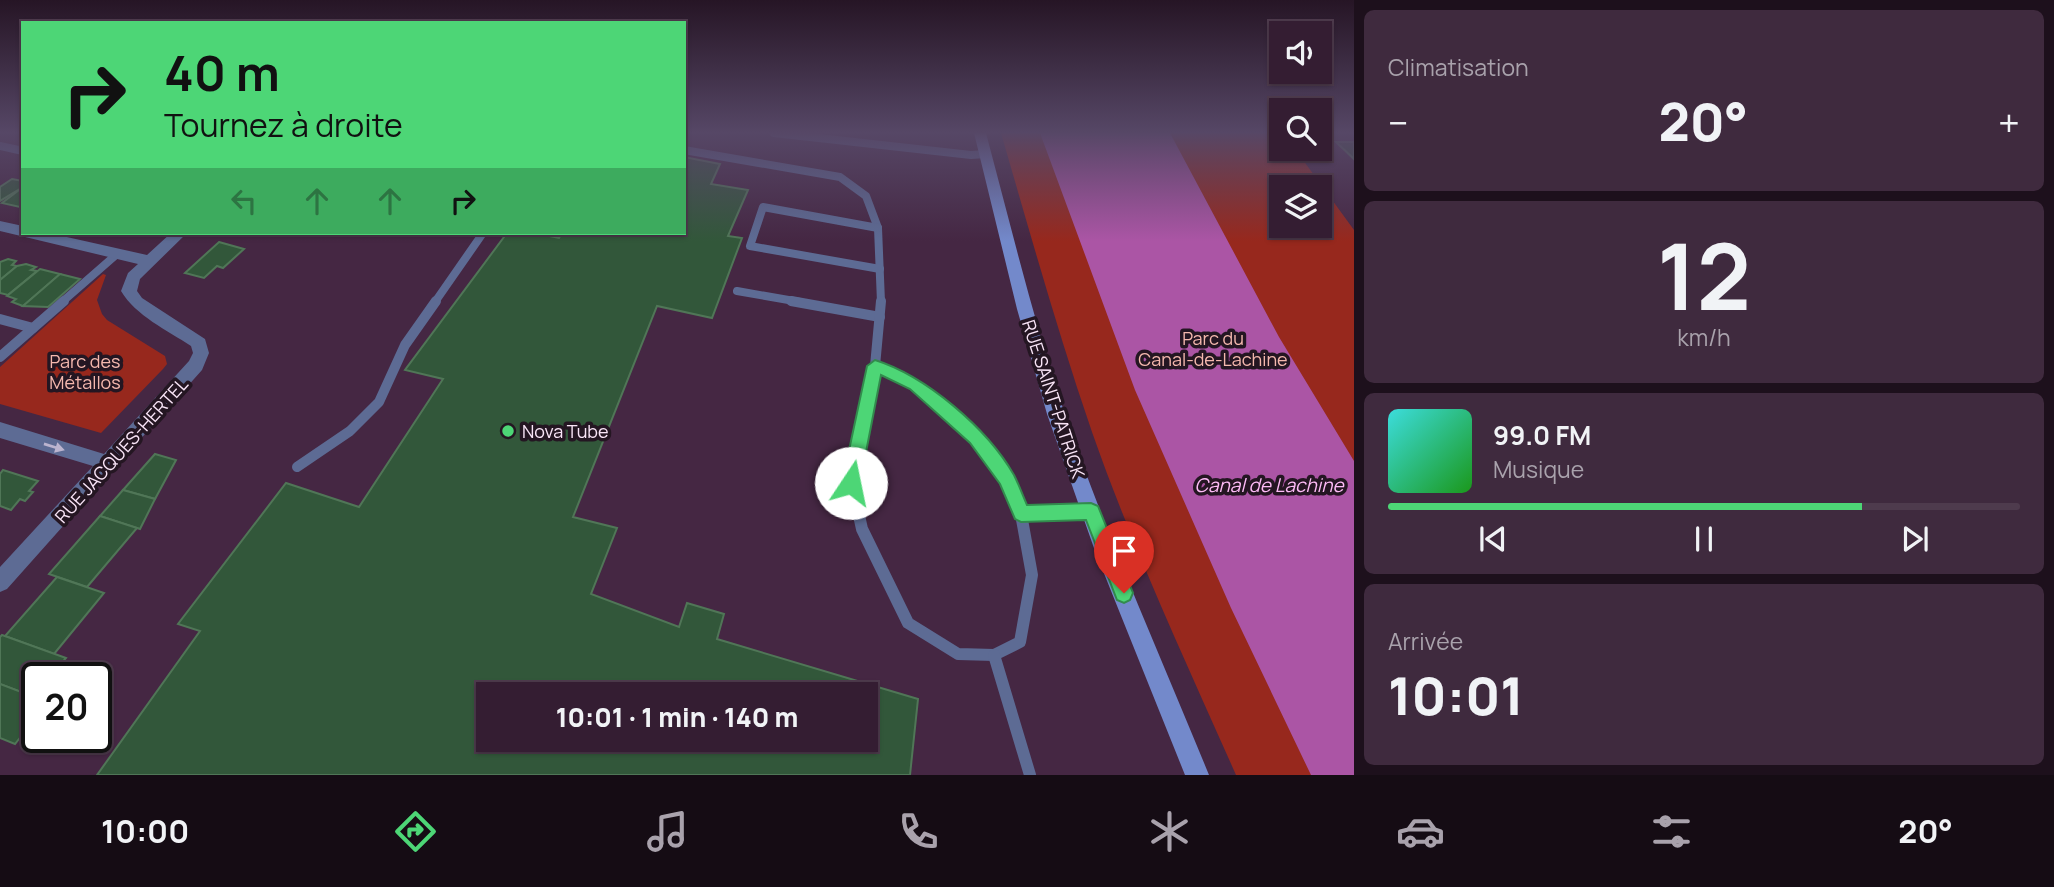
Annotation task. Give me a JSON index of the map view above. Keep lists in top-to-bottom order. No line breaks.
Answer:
{"streets":{"main road":["RUE SAINT-PATRICK"],"street":["RUE JACQUES-HERTEL"]},"water":["Canal de Lachine"],"parks":["Parc du Canal-de-Lachine","Parc des Métallos"],"places":["Nova Tube"],"page":{"tile":["Climatisation",["12","km/h"],["Arrivée","10:01"]],"turn":["40 m","Tournez à droite"],"heat":["−","20°","+"],"song":["99.0 FM","Musique"],"limit":"20","trip":"10:01 · 1 min · 140 m","tabs":["10:00","20°"]}}
